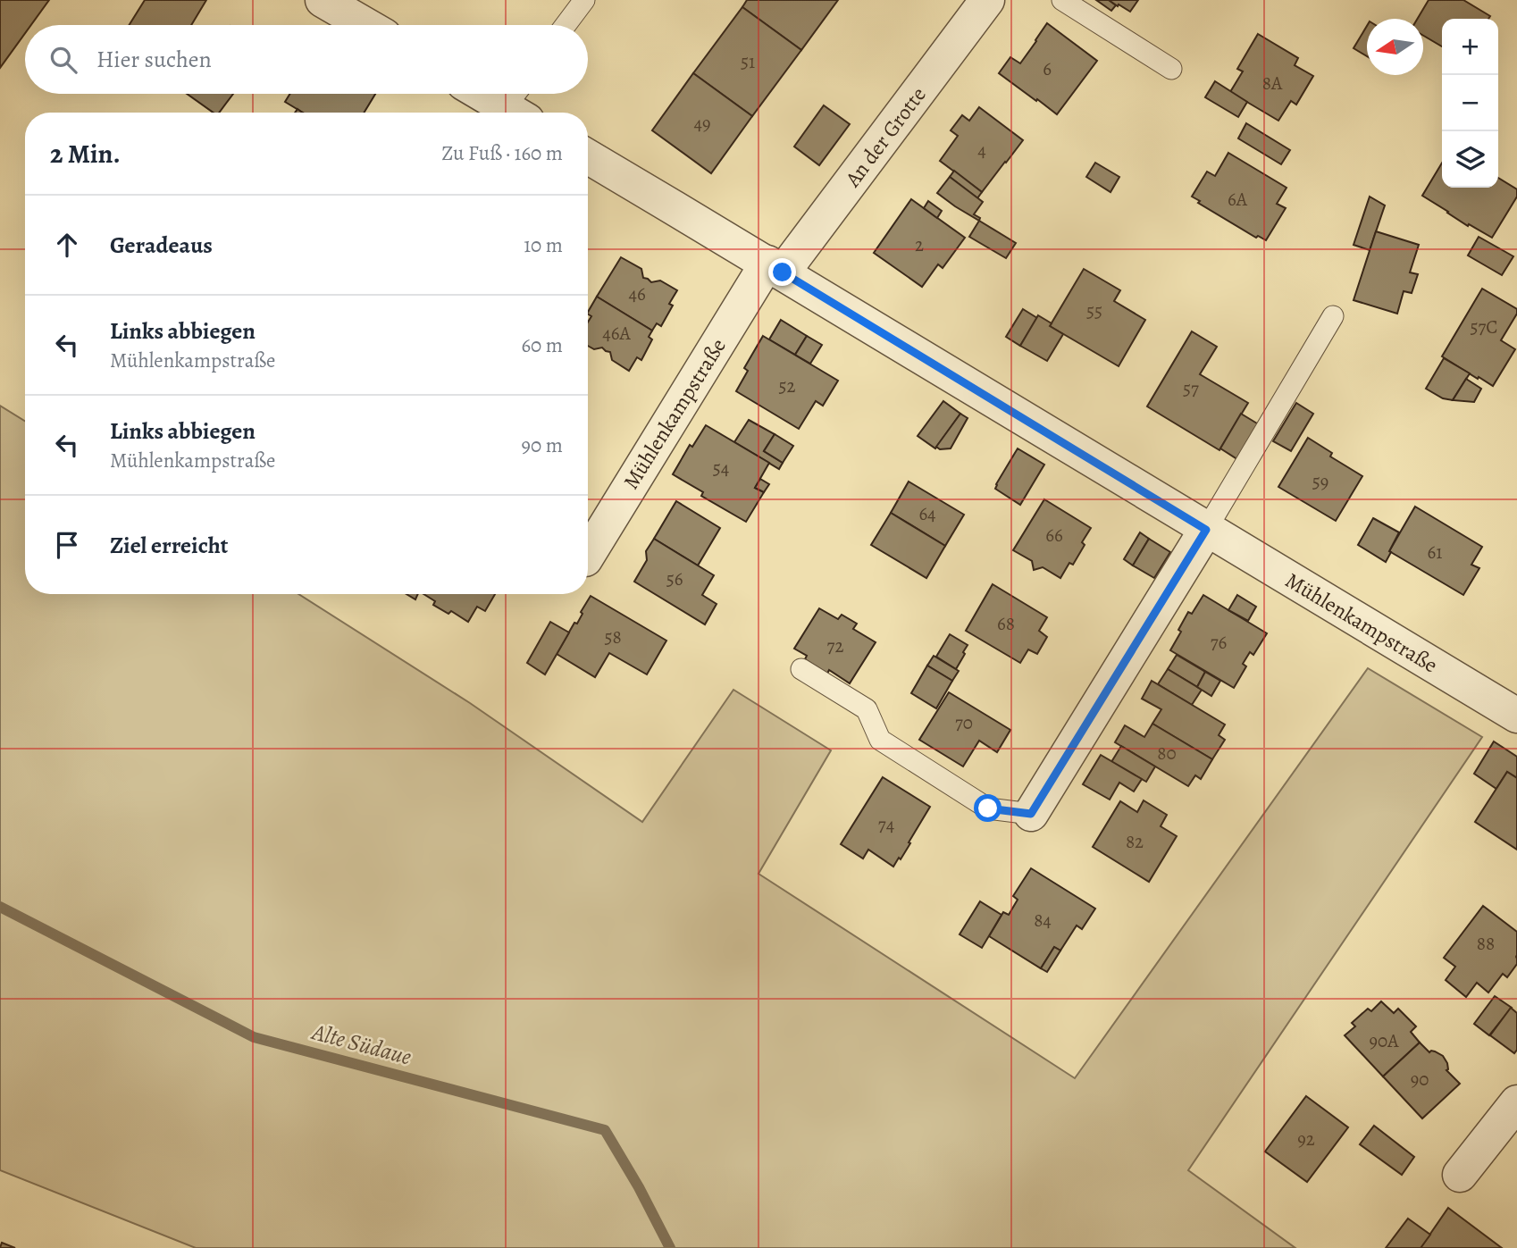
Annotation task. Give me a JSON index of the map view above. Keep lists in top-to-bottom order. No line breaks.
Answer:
{"streets":{"street":["An der Grotte","Mühlenkampstraße"]},"crossings":[["An der Grotte","Mühlenkampstraße"]],"water":["Alte Südaue"],"house_numbers":["51","6","8A","49","4","6A","2","46","55","57C","46A","52","57","54","59","64","66","61","56","68","58","76","72","70","80","74","82","84","88","90A","90","92"],"north":"left","page":{"map_buttons":["+","−"],"search":"Hier suchen","heading":["2 Min.","Zu Fuß · 160 m"],"list":[["Geradeaus","10 m"],["Links abbiegen","Mühlenkampstraße","60 m"],["Links abbiegen","Mühlenkampstraße","90 m"],"Ziel erreicht"]}}
